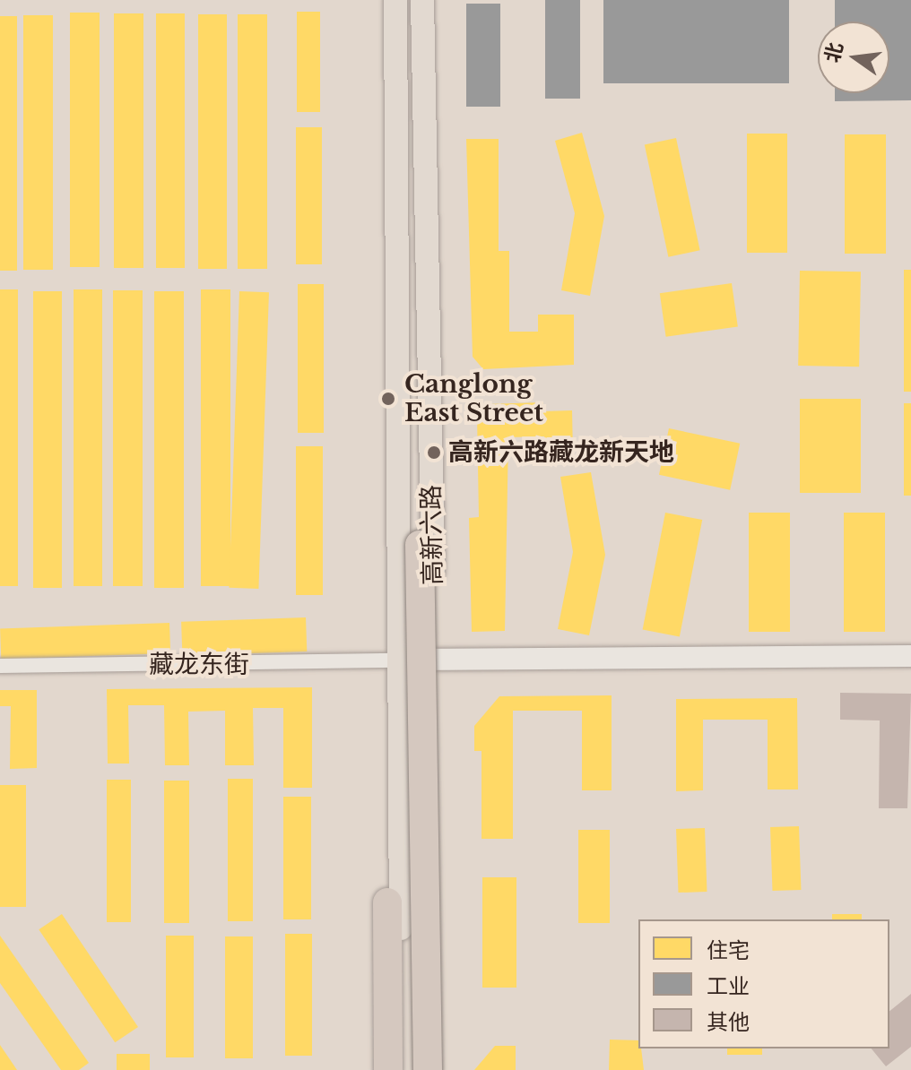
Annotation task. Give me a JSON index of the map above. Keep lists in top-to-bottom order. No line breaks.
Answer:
{"streets":{"main road":["高新六路"],"street":["藏龙东街"]},"crossings":[["高新六路","藏龙东街"]],"places":["Canglong East Street","高新六路藏龙新天地"],"legend":["住宅","工业","其他"],"north":"left"}
